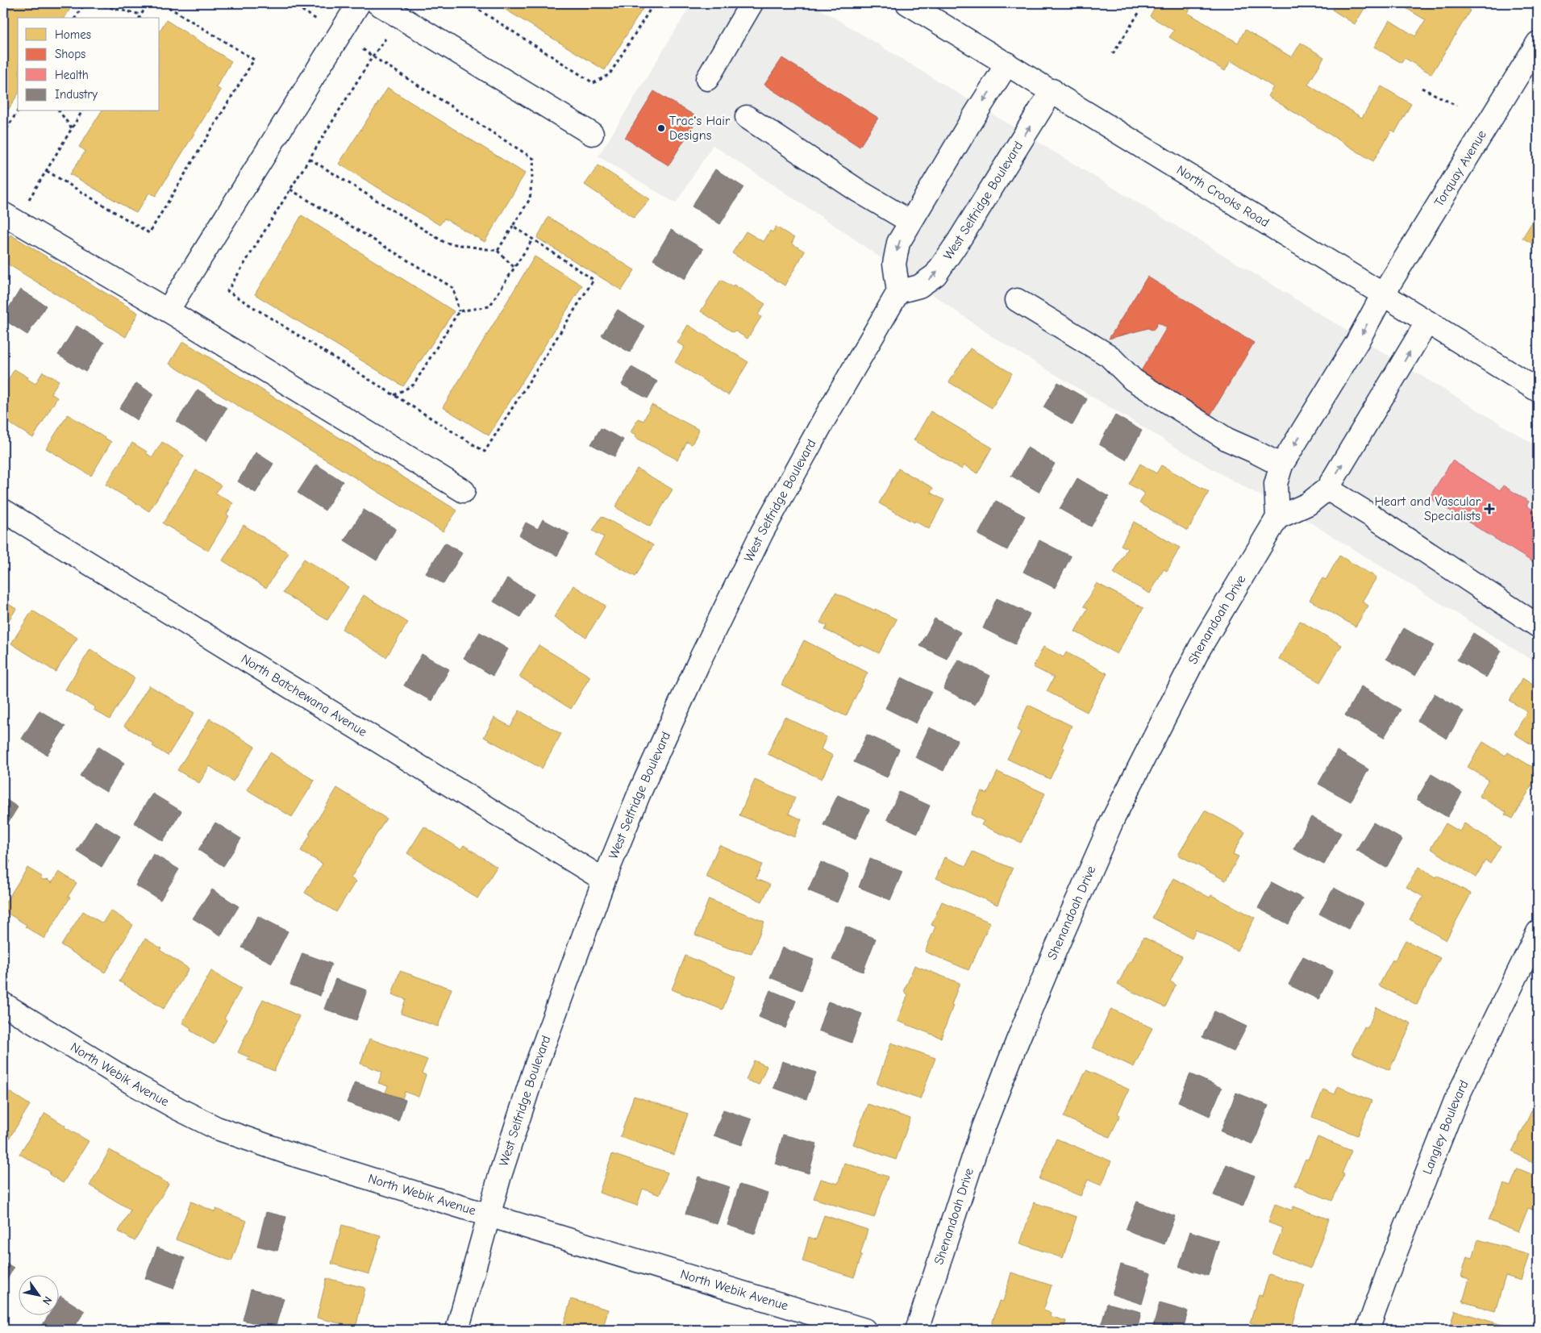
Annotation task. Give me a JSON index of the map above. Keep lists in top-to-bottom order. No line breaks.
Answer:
{"streets":{"street":["Torquay Avenue","North Crooks Road","West Selfridge Boulevard","Shenandoah Drive","North Batchewana Avenue","North Webik Avenue","Langley Boulevard"]},"crossings":[["Torquay Avenue","North Crooks Road"],["North Crooks Road","West Selfridge Boulevard"],["West Selfridge Boulevard","North Batchewana Avenue"],["West Selfridge Boulevard","North Webik Avenue"]],"places":{"other":["Trac's Hair Designs"],"health":["Heart and Vascular Specialists"]},"legend":["Homes","Shops","Health","Industry"],"north":"bottom right"}
